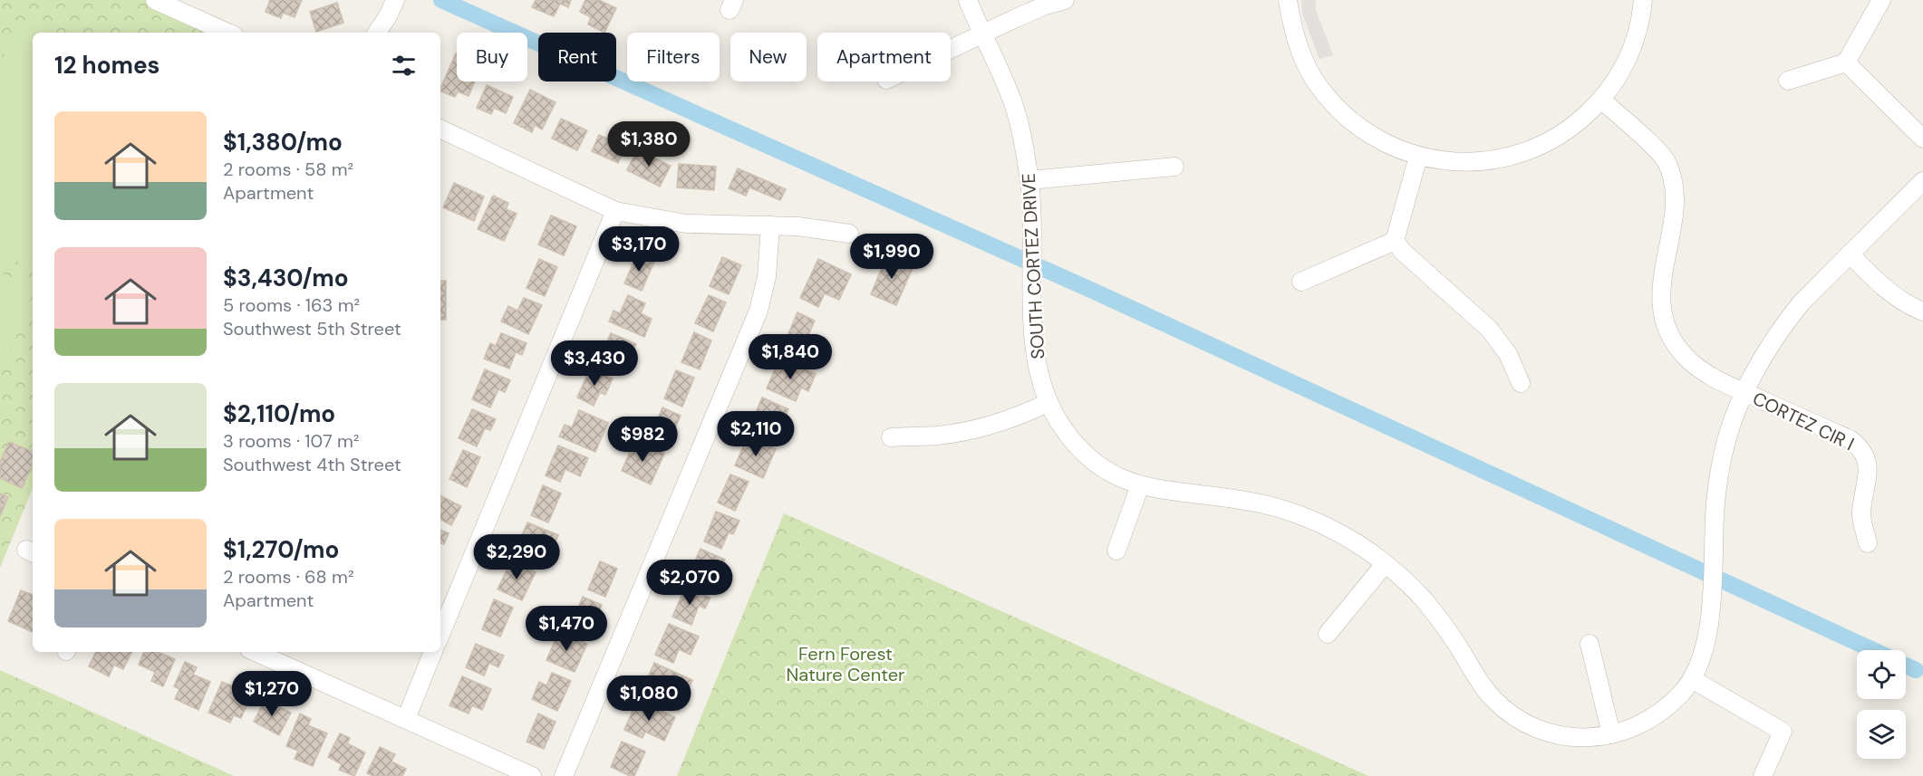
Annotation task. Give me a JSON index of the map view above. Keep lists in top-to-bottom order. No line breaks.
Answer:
{"streets":{"street":["SOUTH CORTEZ DRIVE","CORTEZ CIR I"]},"crossings":[["SOUTH CORTEZ DRIVE","CORTEZ CIR I"]],"parks":["Fern Forest Nature Center"],"page":{"chip":["Buy","Rent","Filters","New","Apartment"],"heading":"12 homes","list":[{"name":"$1,380/mo","note":"2 rooms · 58 m² · Apartment"},{"name":"$3,430/mo","note":"5 rooms · 163 m² · Southwest 5th Street"},{"name":"$2,110/mo","note":"3 rooms · 107 m² · Southwest 4th Street"},{"name":"$1,270/mo","note":"2 rooms · 68 m² · Apartment"}],"price":["$1,380","$3,170","$1,990","$1,840","$3,430","$2,110","$982","$2,290","$2,070","$1,470","$1,270","$1,080"]}}
